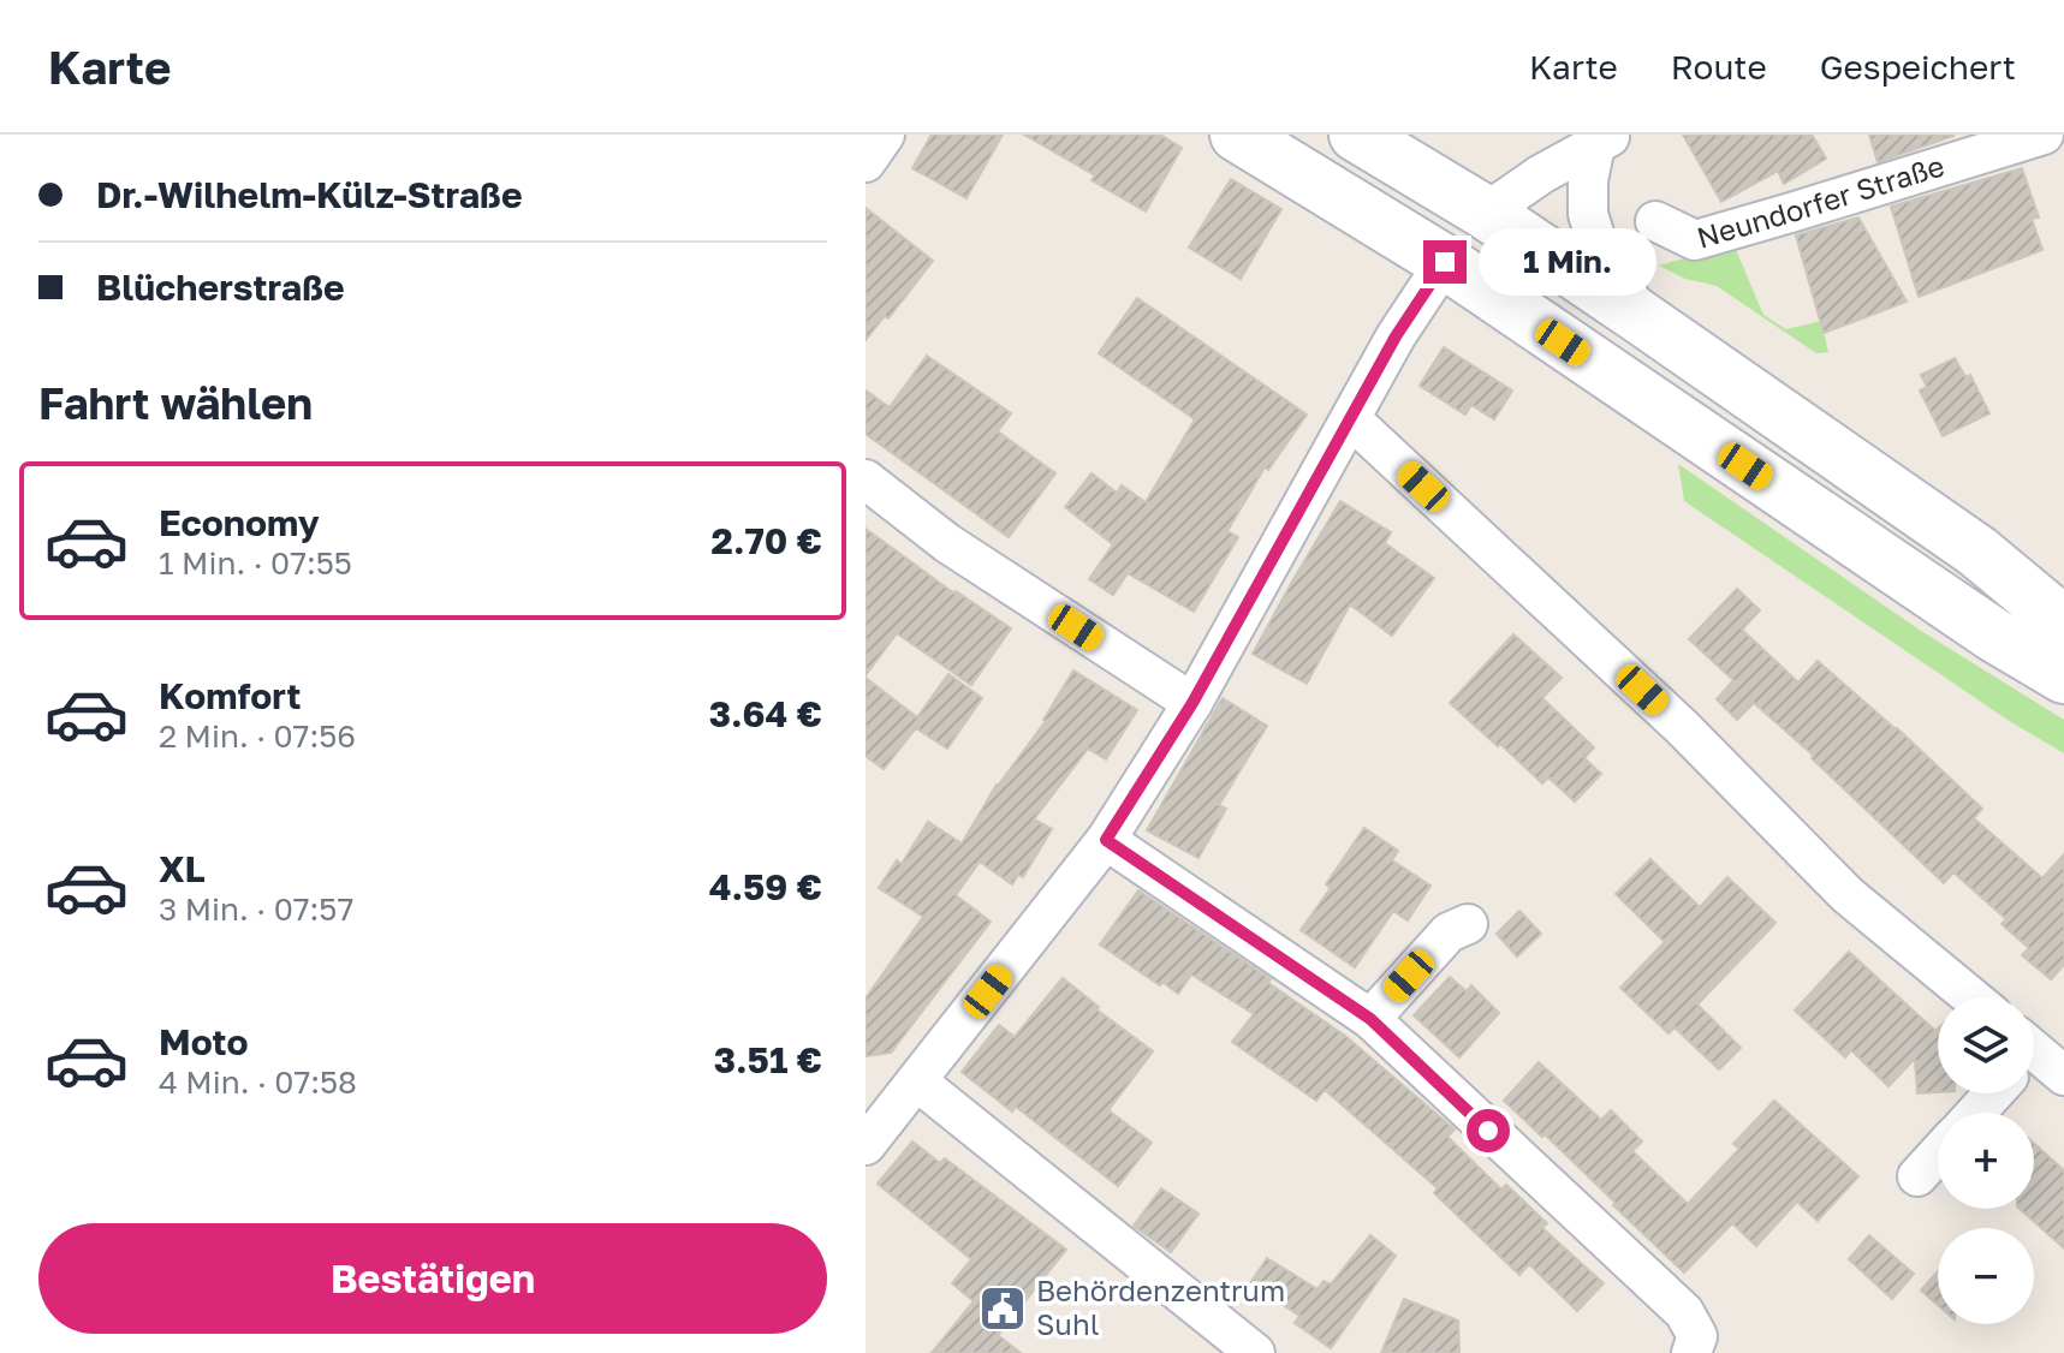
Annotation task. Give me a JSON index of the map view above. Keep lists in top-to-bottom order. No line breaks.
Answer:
{"streets":{"street":["Neundorfer Straße"]},"places":{"public building":["Behördenzentrum Suhl"]},"page":{"header":"Karte","nav":["Karte","Route","Gespeichert"],"banner":["Dr.-Wilhelm-Külz-Straße","Blücherstraße"],"bubble":"1 Min.","heading":"Fahrt wählen","list":[{"name":"Economy","note":"1 Min. · 07:55","value":"2.70 €"},{"name":"Komfort","note":"2 Min. · 07:56","value":"3.64 €"},{"name":"XL","note":"3 Min. · 07:57","value":"4.59 €"},{"name":"Moto","note":"4 Min. · 07:58","value":"3.51 €"}],"map_buttons":["+","−"],"buttons":"Bestätigen"}}
